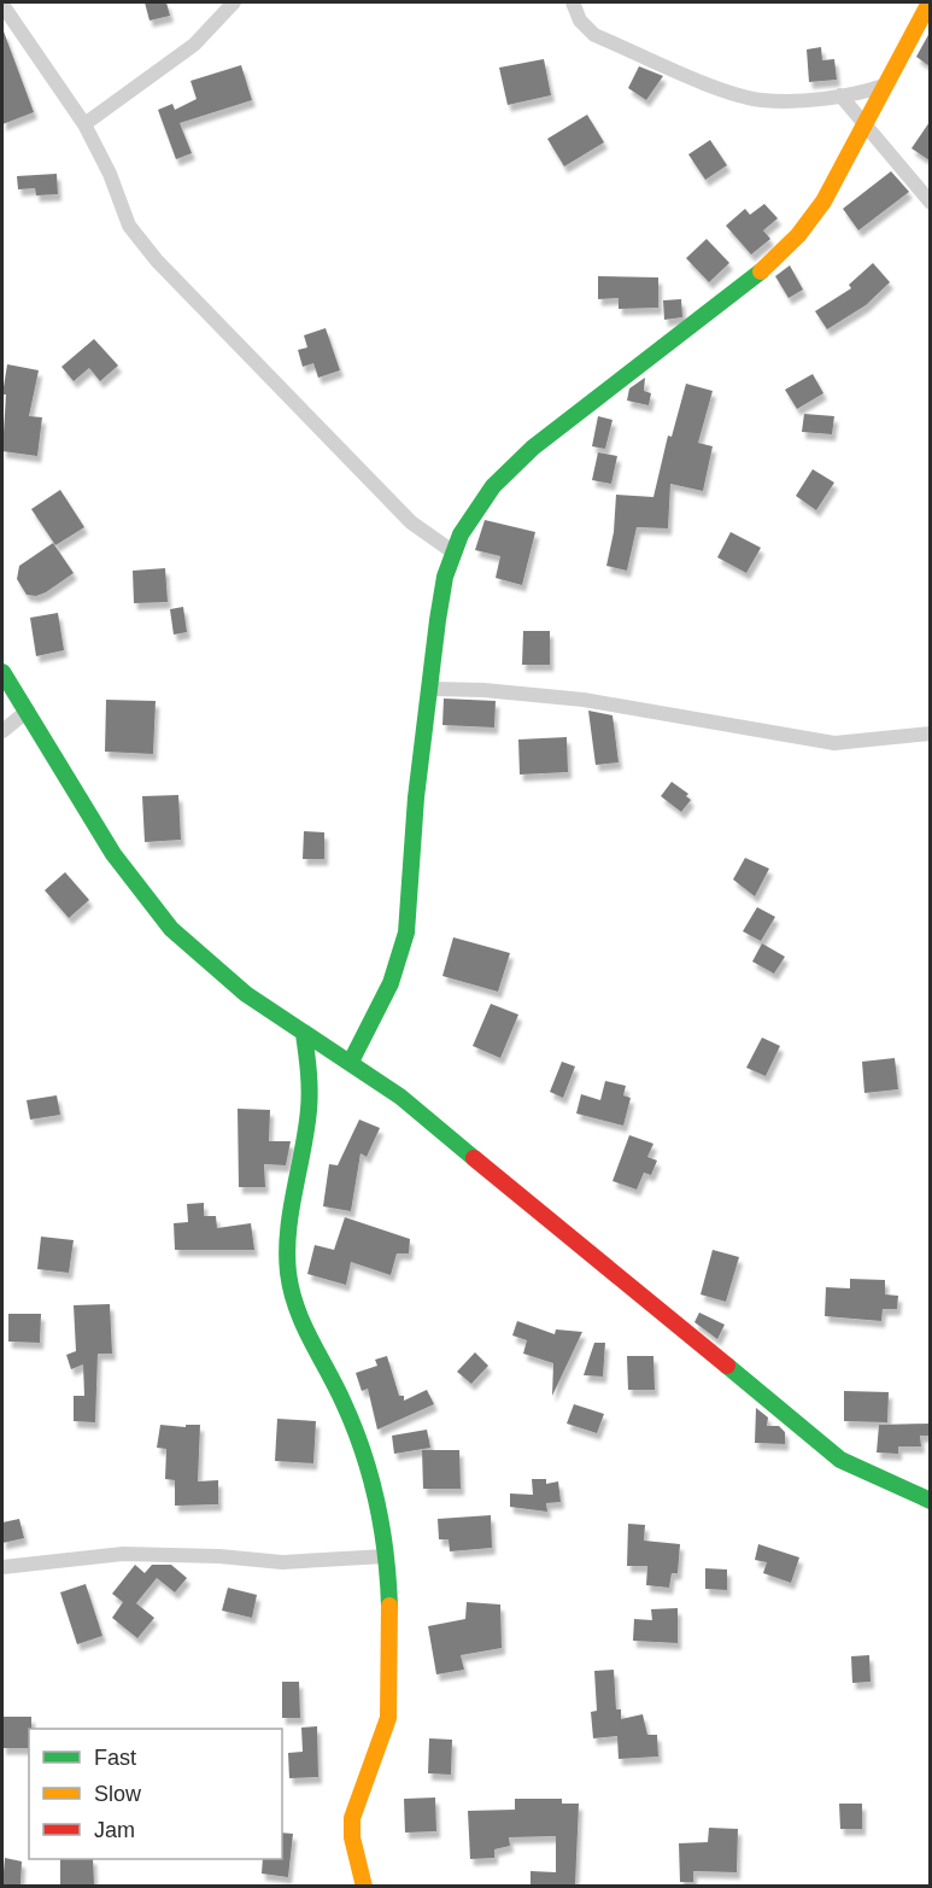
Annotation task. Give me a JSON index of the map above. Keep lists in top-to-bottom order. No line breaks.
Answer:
{"legend":["Fast","Slow","Jam"]}
